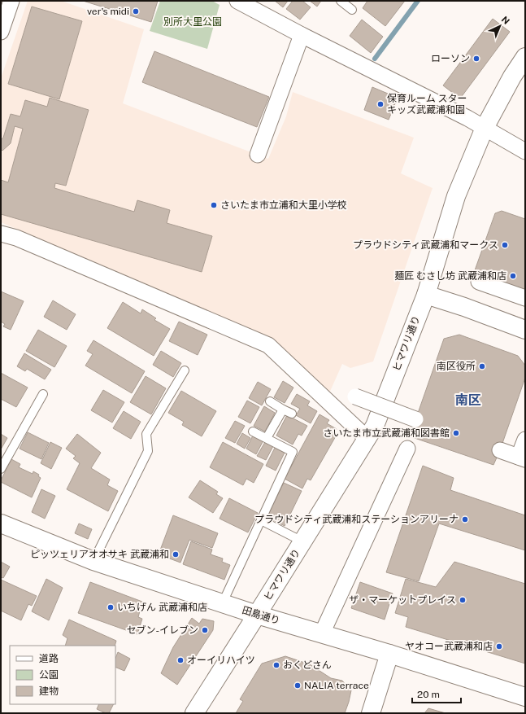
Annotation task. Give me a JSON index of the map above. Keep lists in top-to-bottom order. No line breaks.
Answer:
{"streets":{"street":["ヒマワリ通り","田島通り"]},"crossings":[["ヒマワリ通り","田島通り"]],"districts":["南区"],"parks":["別所大里公園"],"places":["ver's midi","ローソン","保育ルーム スター キッズ武蔵浦和園","さいたま市立浦和大里小学校","プラウドシティ武蔵浦和マークス","麺匠 むさし坊 武蔵浦和店","南区役所","さいたま市立武蔵浦和図書館","プラウドシティ武蔵浦和ステーションアリーナ","ピッツェリアオオサキ 武蔵浦和","ザ・マーケットプレイス","いちげん 武蔵浦和店","セブン-イレブン","ヤオコー武蔵浦和店","オーイリハイツ","おくどさん","NALIA terrace"],"legend":["道路","公園","建物"],"scale_bar":"20 m","north":"top right"}
